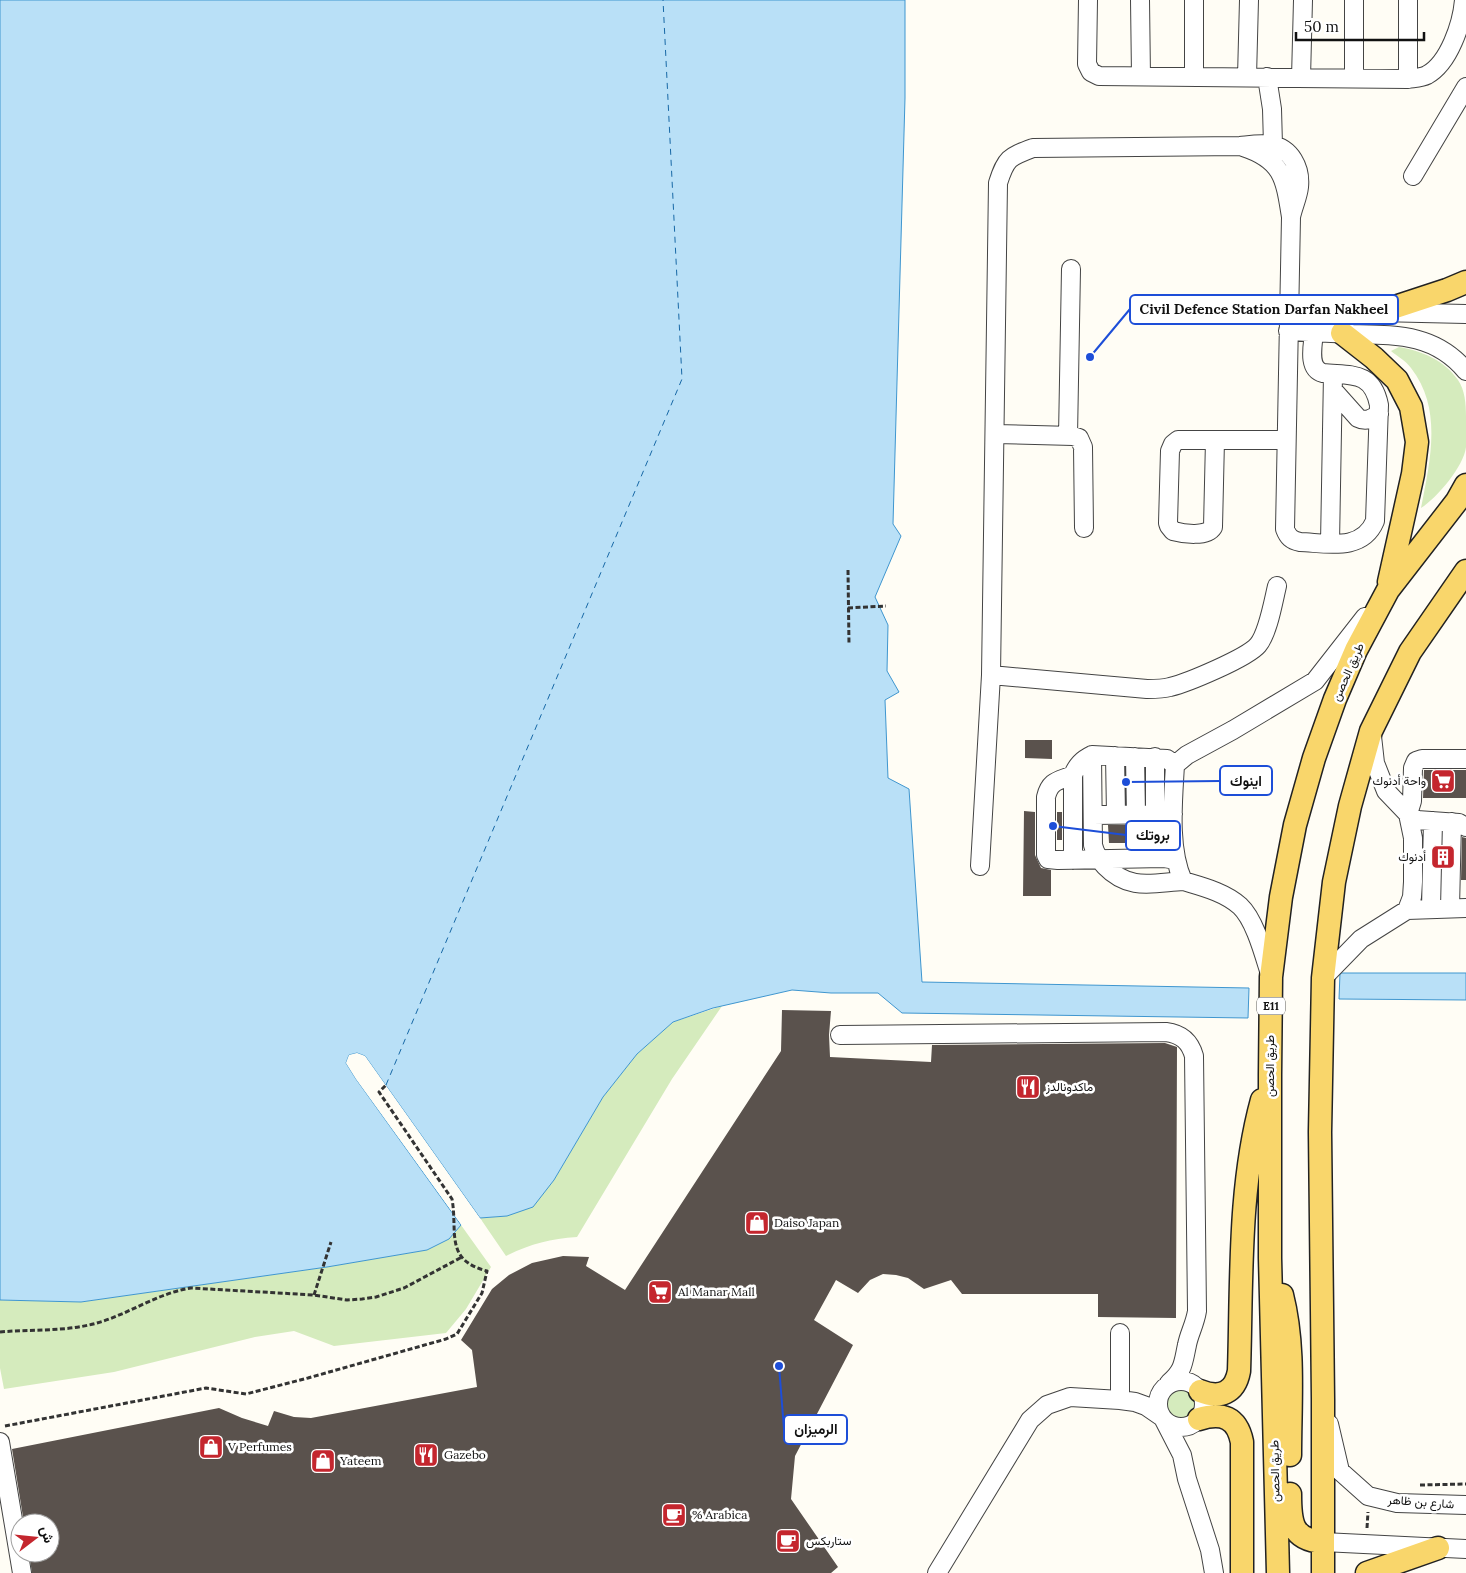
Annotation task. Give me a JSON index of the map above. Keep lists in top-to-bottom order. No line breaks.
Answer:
{"streets":{"main road":["طريق الحصن","E11"],"street":["شارع بن ظاهر"]},"places":{"other":["Civil Defence Station Darfan Nakheel","اينوك","بروتك","الرميزان"],"supermarket":["واحة أدنوك","Al Manar Mall"],"building":["أدنوك"],"restaurant":["ماكدونالدز","Gazebo"],"shop":["Daiso Japan","V Perfumes","Yateem"],"cafe":["% Arabica","ستاربكس"]},"scale_bar":"50 m","north":"right"}
